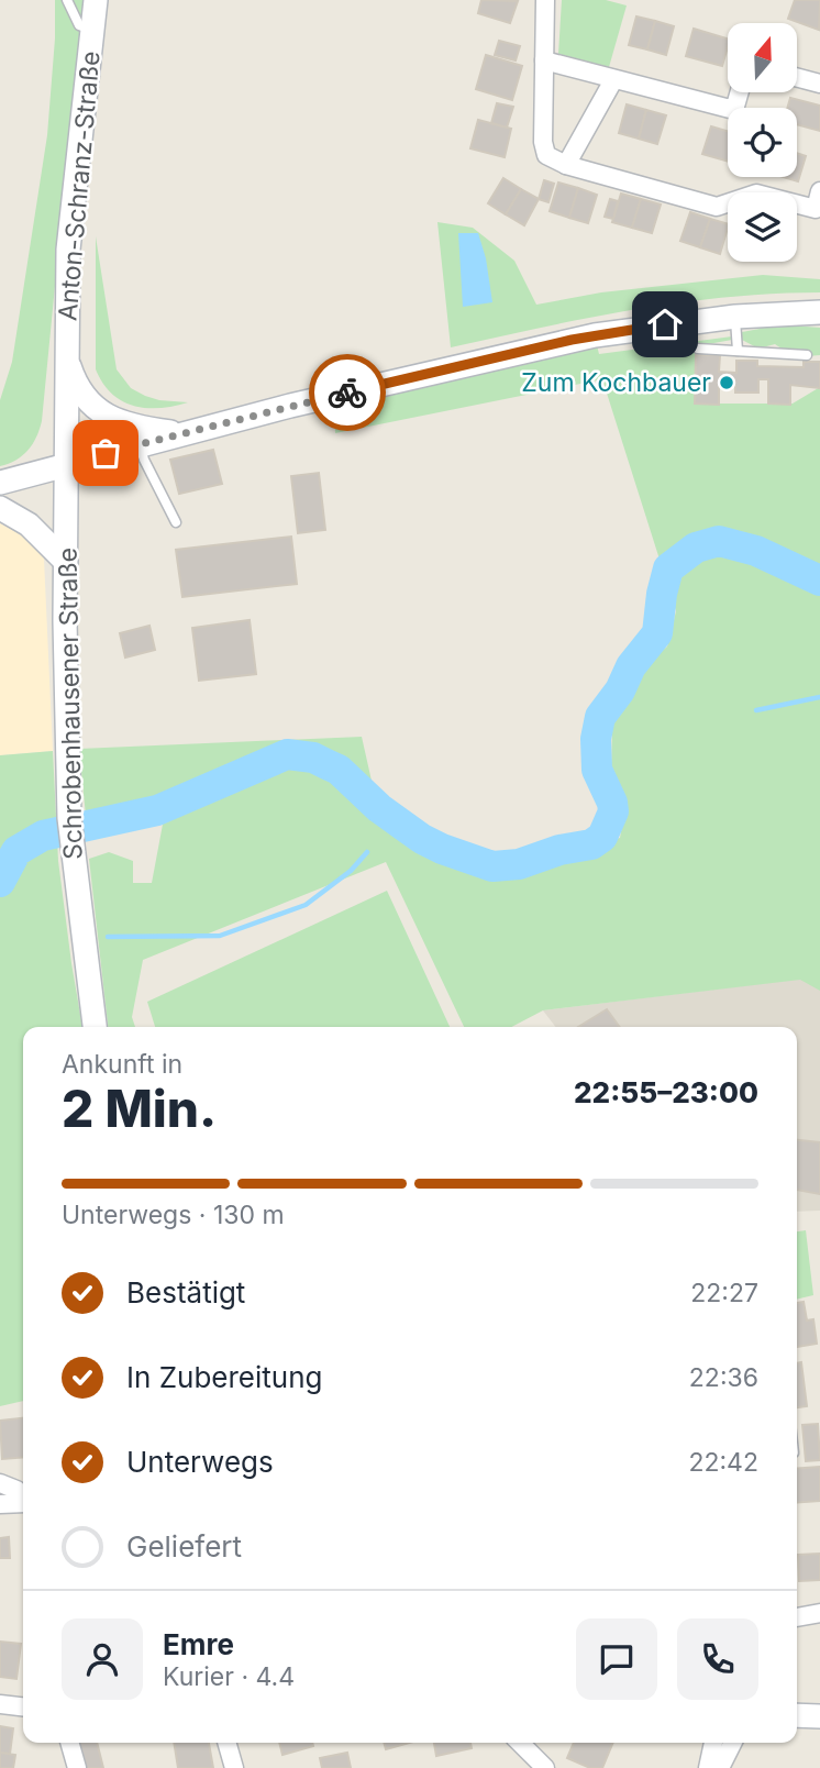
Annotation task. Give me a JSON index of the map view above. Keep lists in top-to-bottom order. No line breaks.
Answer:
{"streets":{"main road":["Anton-Schranz-Straße","Schrobenhausener Straße"]},"crossings":[["Anton-Schranz-Straße","Schrobenhausener Straße"]],"places":["Zum Kochbauer"],"north":"top","page":{"heading":["2 Min.","Ankunft in","22:55–23:00"],"panel":["Emre","Kurier · 4.4"],"bar":"Unterwegs · 130 m","list":[["Bestätigt","22:27"],["In Zubereitung","22:36"],["Unterwegs","22:42"],"Geliefert"]}}
